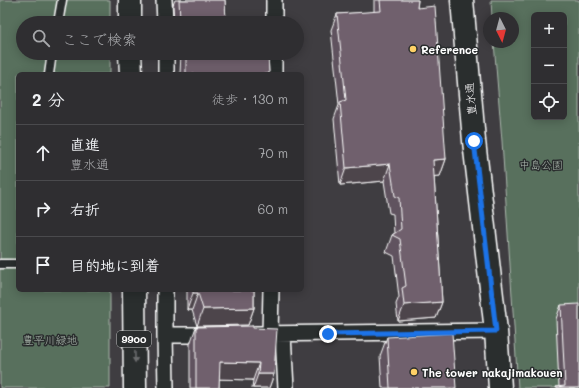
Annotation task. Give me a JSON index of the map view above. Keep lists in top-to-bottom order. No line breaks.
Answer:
{"streets":{"street":["豊水通","9900"]},"parks":["中島公園","豊平川緑地"],"places":["Reference","The tower nakajimakouen"],"north":"bottom","page":{"map_buttons":["+","−"],"search":"ここで検索","heading":["2 分","徒歩 · 130 m"],"list":[["直進","豊水通","70 m"],["右折","60 m"],"目的地に到着"]}}
